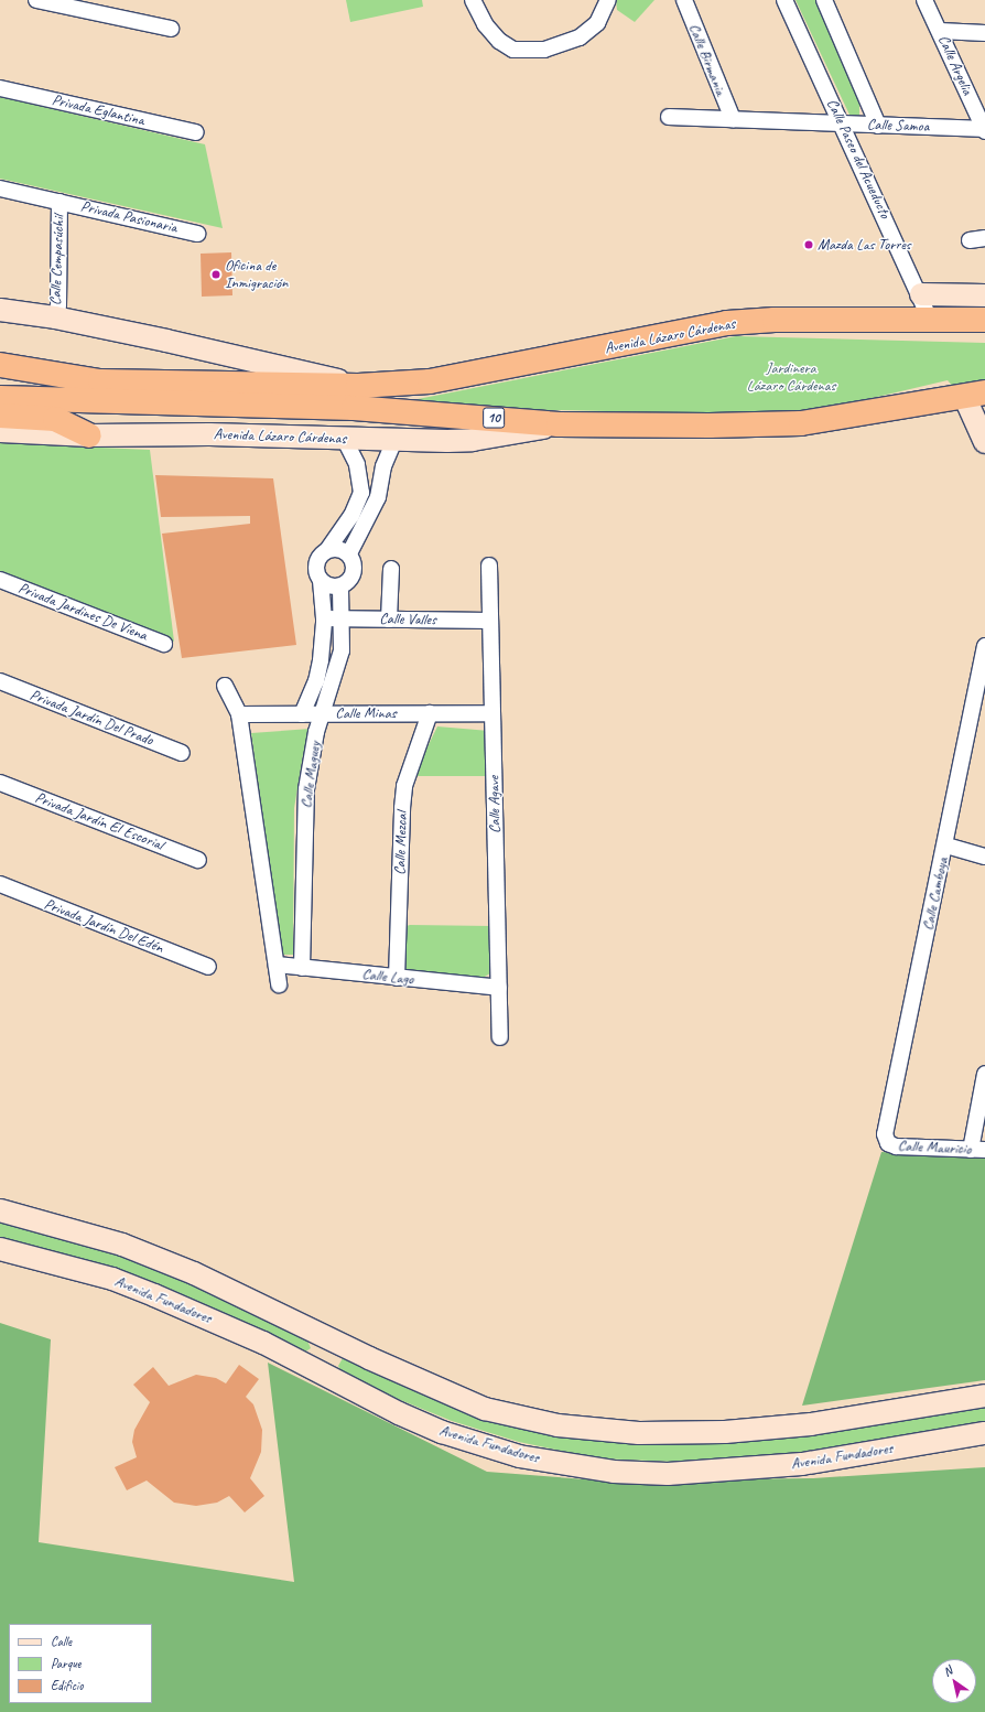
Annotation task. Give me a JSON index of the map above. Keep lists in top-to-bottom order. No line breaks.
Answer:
{"streets":{"highway":["Avenida Lázaro Cárdenas","10"],"main road":["Avenida Fundadores"],"street":["Calle Birmania","Calle Argelia","Privada Eglantina","Calle Samoa","Calle Paseo del Acueducto","Privada Pasionaria","Calle Cempasúchil","Privada Jardines De Viena","Calle Valles","Calle Minas","Privada Jardín Del Prado","Calle Maguey","Calle Agave","Privada Jardín El Escorial","Calle Mezcal","Calle Camboya","Privada Jardín Del Edén","Calle Lago","Calle Mauricio"]},"crossings":[["Calle Birmania","Calle Samoa"],["Calle Argelia","Calle Samoa"],["Calle Samoa","Calle Paseo del Acueducto"],["Calle Paseo del Acueducto","Avenida Lázaro Cárdenas"],["Privada Pasionaria","Calle Cempasúchil"],["Calle Cempasúchil","Avenida Lázaro Cárdenas"],["Calle Valles","Calle Maguey"],["Calle Valles","Calle Agave"],["Calle Minas","Calle Maguey"],["Calle Minas","Calle Agave"],["Calle Minas","Calle Mezcal"],["Calle Maguey","Calle Lago"],["Calle Agave","Calle Lago"],["Calle Mezcal","Calle Lago"],["Calle Camboya","Calle Mauricio"]],"parks":["Jardinera Lázaro Cárdenas"],"places":["Mazda Las Torres","Oficina de Inmigración"],"legend":["Calle","Parque","Edificio"],"north":"top left"}
